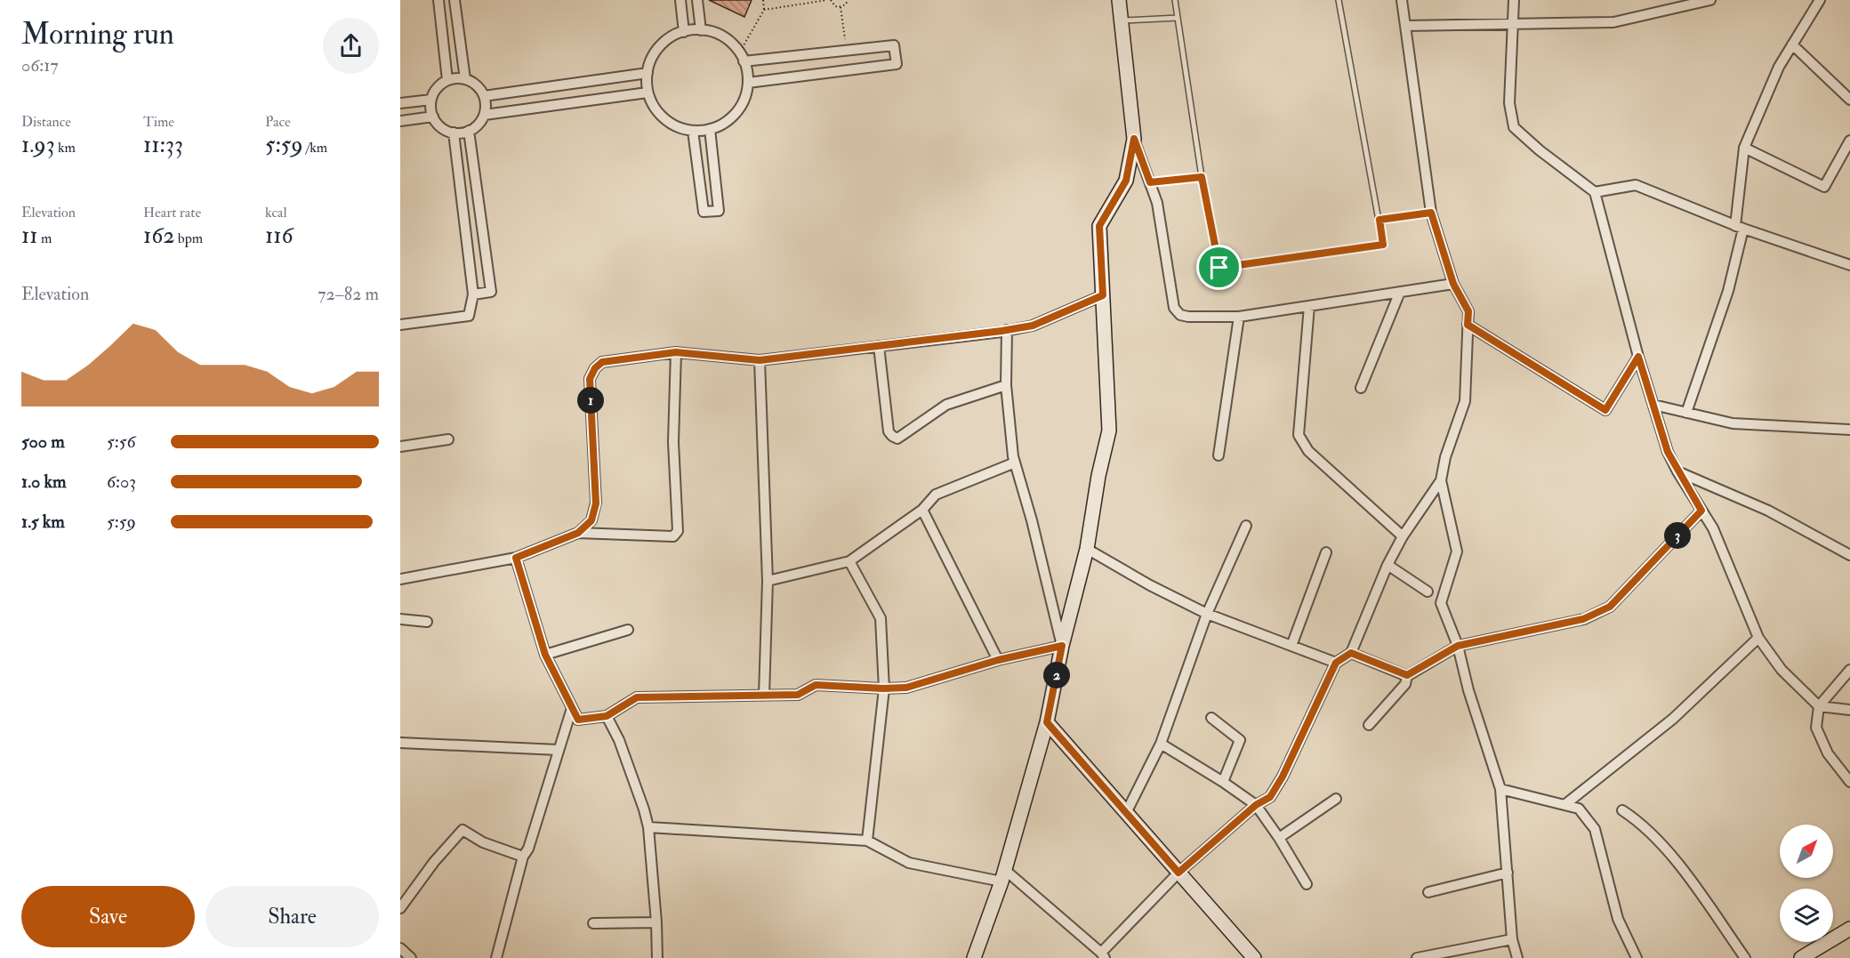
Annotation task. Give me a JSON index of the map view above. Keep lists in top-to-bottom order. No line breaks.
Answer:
{"north":"top right","page":{"heading":["Morning run","06:17"],"stats":[["Distance","1.93 km"],["Time","11:33"],["Pace","5:59 /km"],["Elevation","11 m"],["Heart rate","162 bpm"],["kcal","116"]],"chart":["Elevation","72–82 m"],"pins":["1","3","2"],"list":[{"name":"500 m","note":"5:56"},{"name":"1.0 km","note":"6:03"},{"name":"1.5 km","note":"5:59"}],"buttons":["Save","Share"]}}
